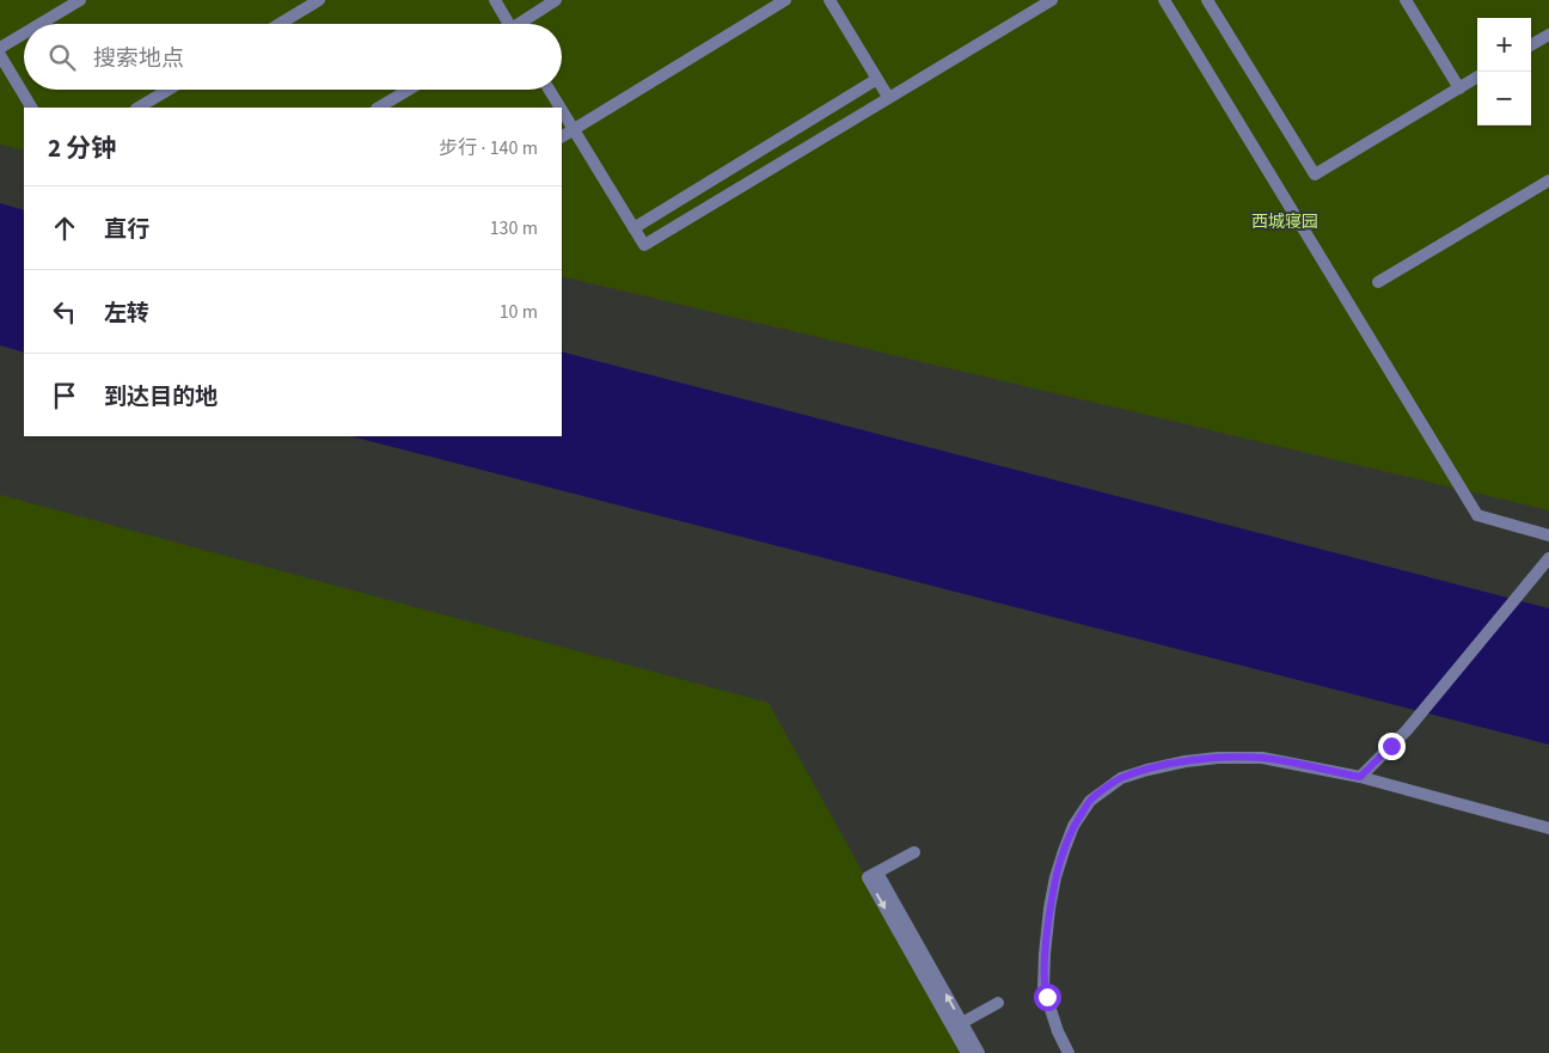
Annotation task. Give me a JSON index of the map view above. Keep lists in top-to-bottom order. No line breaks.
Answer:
{"parks":["西城寝园"],"page":{"map_buttons":["+","−"],"search":"搜索地点","heading":["2 分钟","步行 · 140 m"],"list":[["直行","130 m"],["左转","10 m"],"到达目的地"]}}
